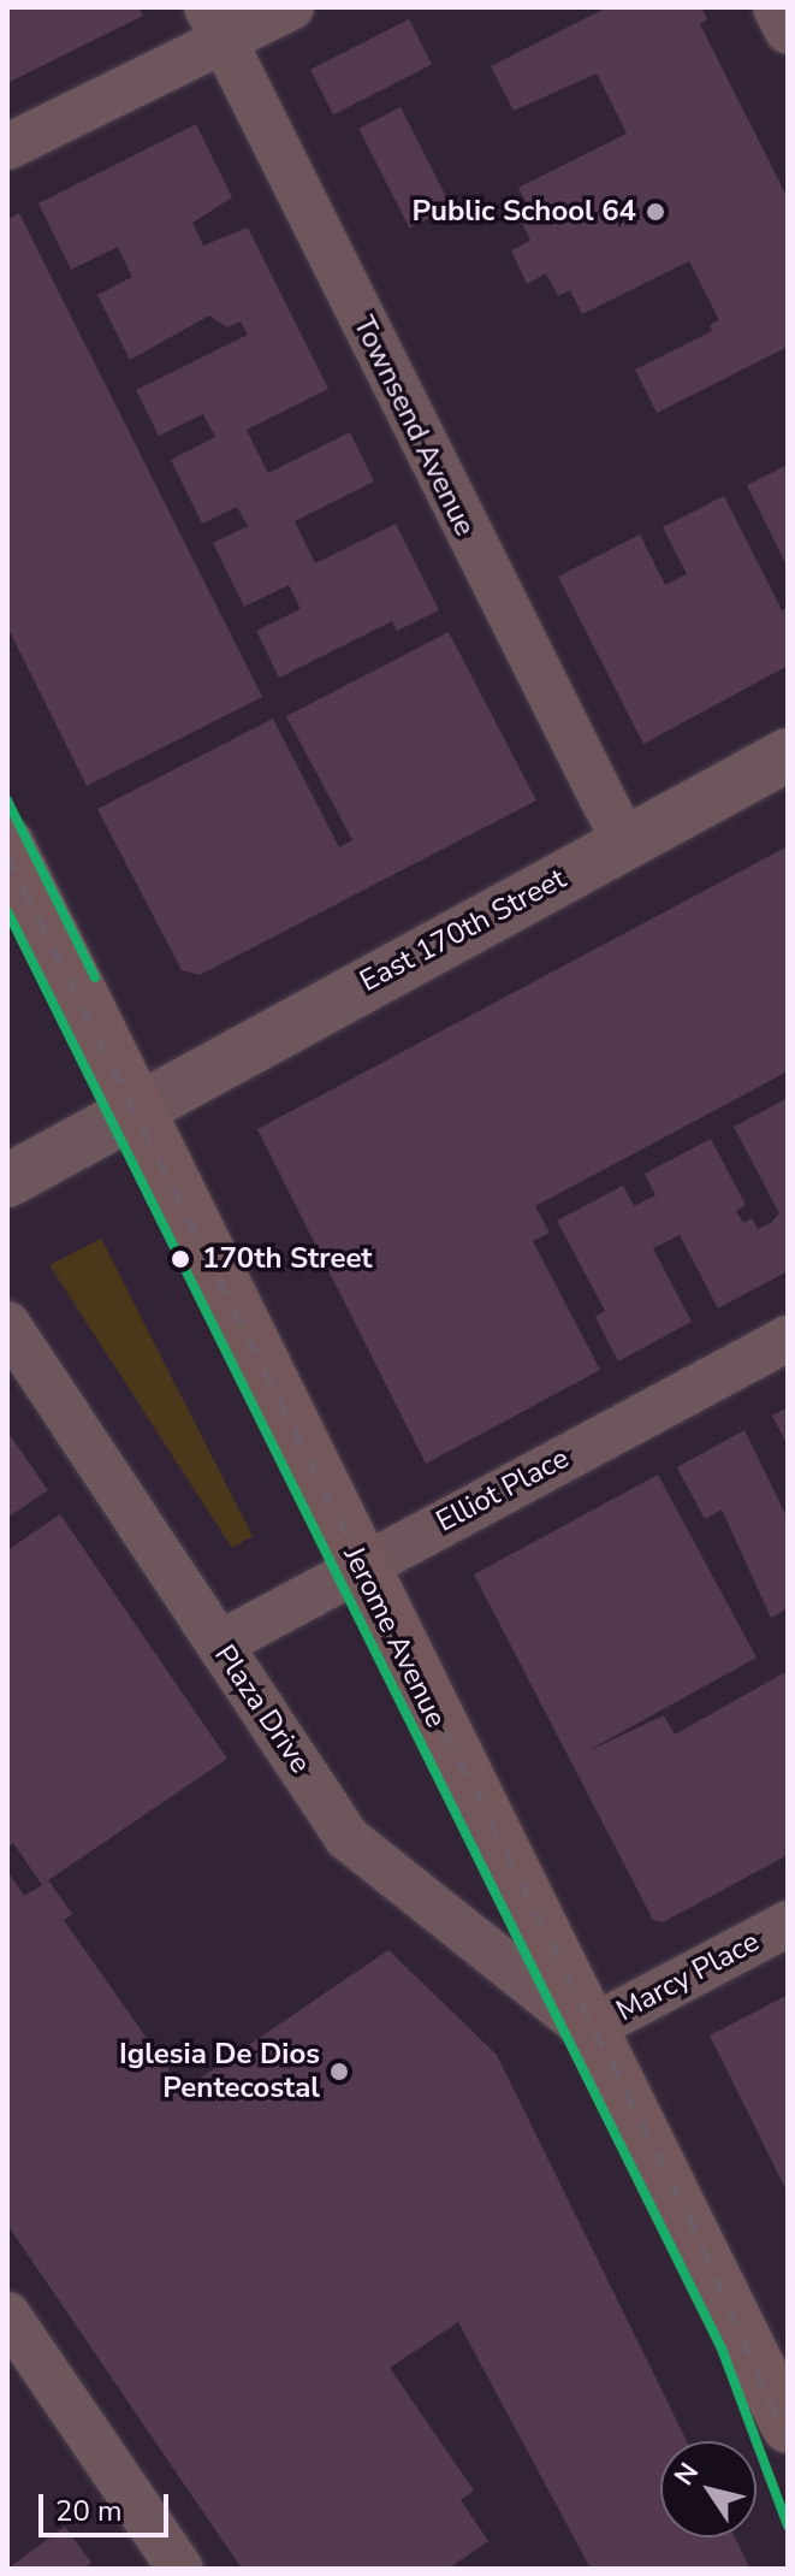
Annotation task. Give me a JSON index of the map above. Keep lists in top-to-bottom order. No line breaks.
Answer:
{"streets":{"main road":["Jerome Avenue"],"street":["Townsend Avenue","East 170th Street","Elliot Place","Plaza Drive","Marcy Place"]},"crossings":[["Townsend Avenue","East 170th Street"],["East 170th Street","Jerome Avenue"],["Elliot Place","Jerome Avenue"],["Elliot Place","Plaza Drive"],["Jerome Avenue","Plaza Drive"],["Jerome Avenue","Marcy Place"],["Plaza Drive","Marcy Place"]],"places":["Public School 64","170th Street","Iglesia De Dios Pentecostal"],"scale_bar":"20 m","north":"top left"}
